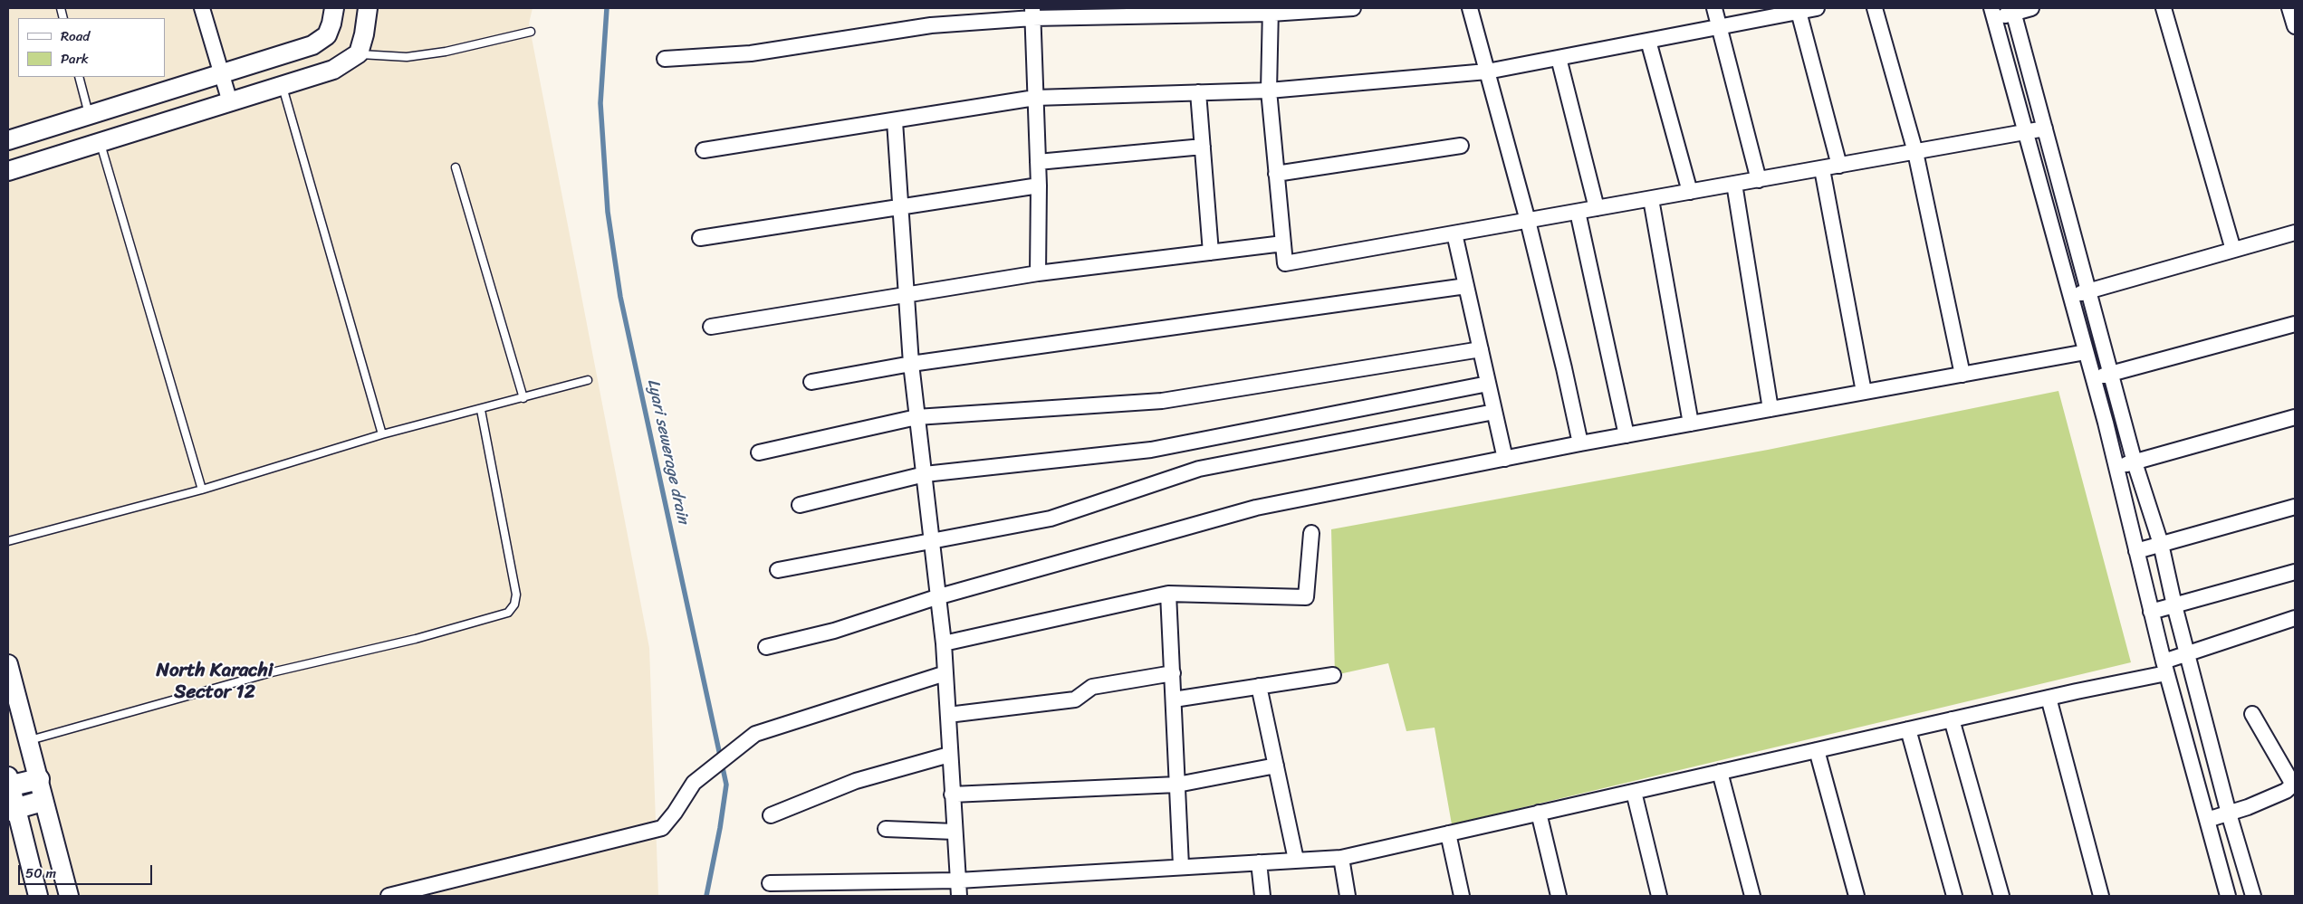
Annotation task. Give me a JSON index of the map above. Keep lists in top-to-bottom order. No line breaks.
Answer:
{"districts":["North Karachi Sector 12"],"water":["Lyari sewerage drain"],"legend":["Road","Park"],"scale_bar":"50 m"}
